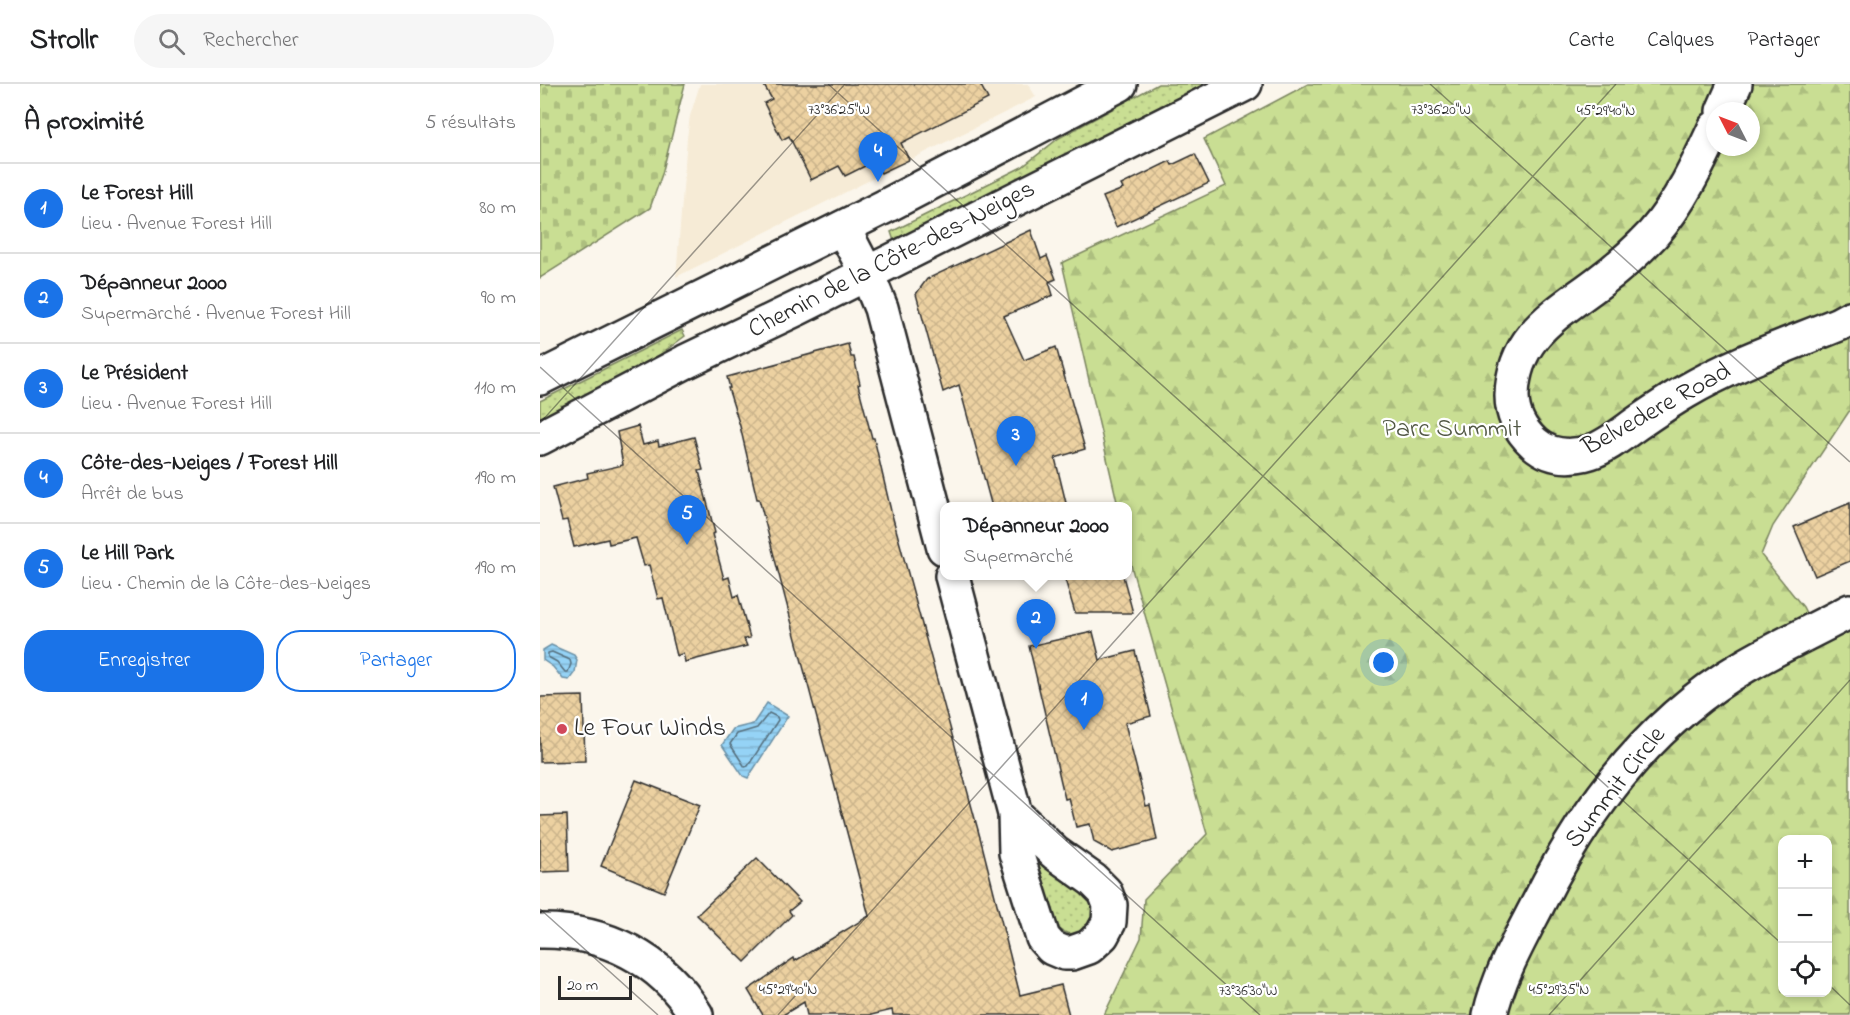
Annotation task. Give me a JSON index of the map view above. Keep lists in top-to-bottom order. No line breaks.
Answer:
{"streets":{"street":["Chemin de la Côte-des-Neiges","Belvedere Road","Summit Circle"]},"parks":["Parc Summit"],"places":["Le Four Winds"],"scale_bar":"20 m","north":"top left","page":{"header":"Strollr","search":"Rechercher","nav":["Carte","Calques","Partager"],"heading":["À proximité","5 résultats"],"pins":["4","3","5","2","1"],"list":[{"mark":"1","name":"Le Forest Hill","note":"Lieu · Avenue Forest Hill","value":"80 m"},{"mark":"2","name":"Dépanneur 2000","note":"Supermarché · Avenue Forest Hill","value":"90 m"},{"mark":"3","name":"Le Président","note":"Lieu · Avenue Forest Hill","value":"110 m"},{"mark":"4","name":"Côte-des-Neiges / Forest Hill","note":"Arrêt de bus","value":"190 m"},{"mark":"5","name":"Le Hill Park","note":"Lieu · Chemin de la Côte-des-Neiges","value":"190 m"}],"popup":["Dépanneur 2000","Supermarché"],"buttons":["Enregistrer","Partager"],"map_buttons":["+","−"],"scale":"20 m"},"coordinates":["73°36'25\"W","73°36'20\"W","45°29'40\"N","45°29'35\"N","73°36'30\"W"]}
